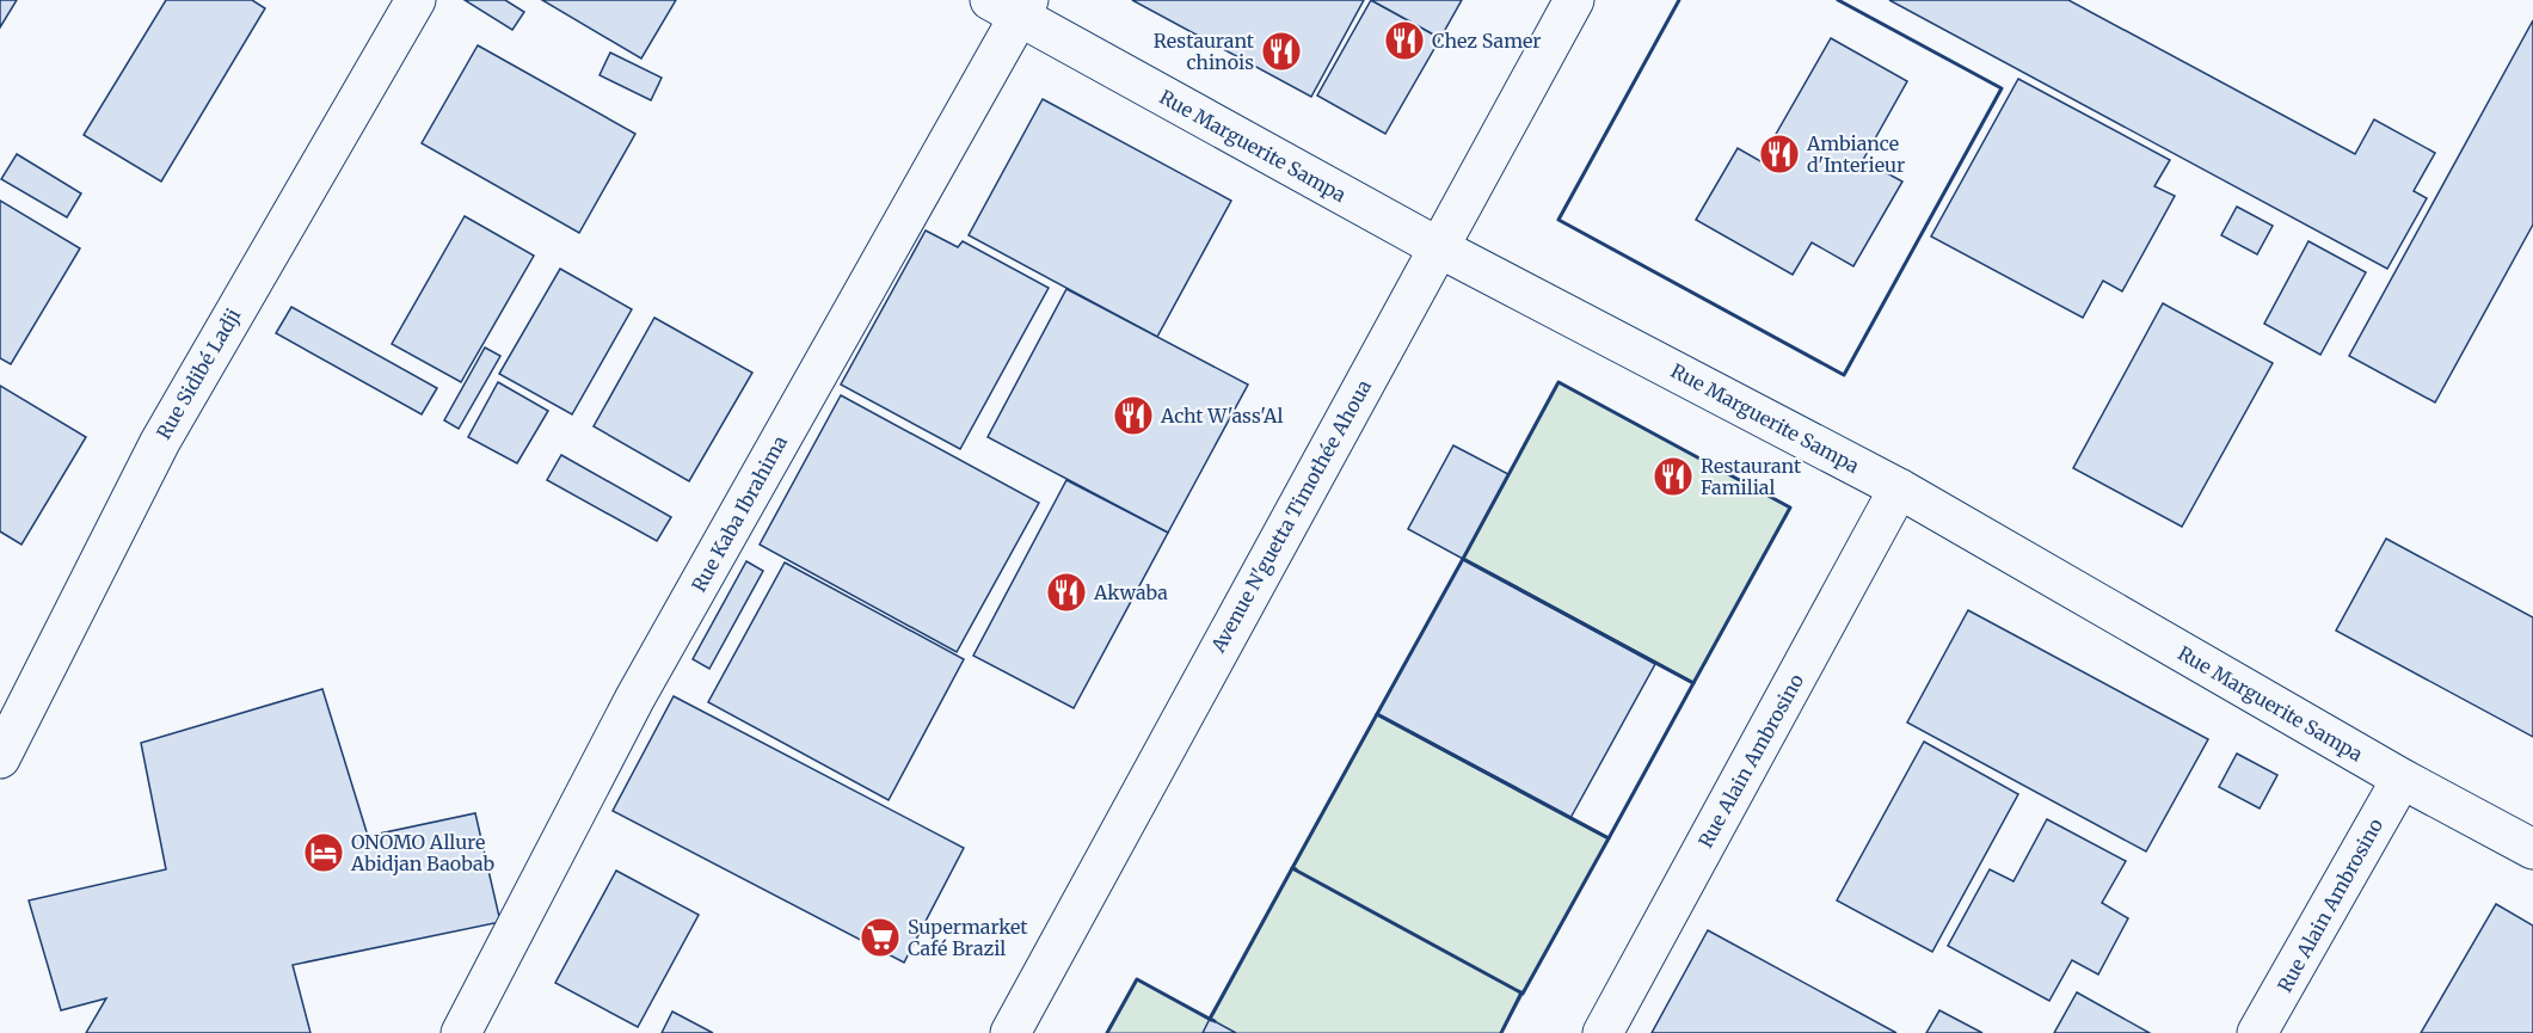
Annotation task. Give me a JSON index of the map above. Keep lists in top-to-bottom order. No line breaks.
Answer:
{"streets":{"street":["Rue Marguerite Sampa","Rue Sidibé Ladji","Rue Kaba Ibrahima","Avenue N'guetta Timothée Ahoua","Rue Alain Ambrosino"]},"crossings":[["Rue Marguerite Sampa","Rue Kaba Ibrahima"],["Rue Marguerite Sampa","Avenue N'guetta Timothée Ahoua"],["Rue Marguerite Sampa","Rue Alain Ambrosino"]],"places":{"restaurant":["Chez Samer","Restaurant chinois","Ambiance d'Interieur","Acht W'ass'Al","Restaurant Familial","Akwaba"],"hotel":["ONOMO Allure Abidjan Baobab"],"supermarket":["Supermarket Café Brazil"]}}
